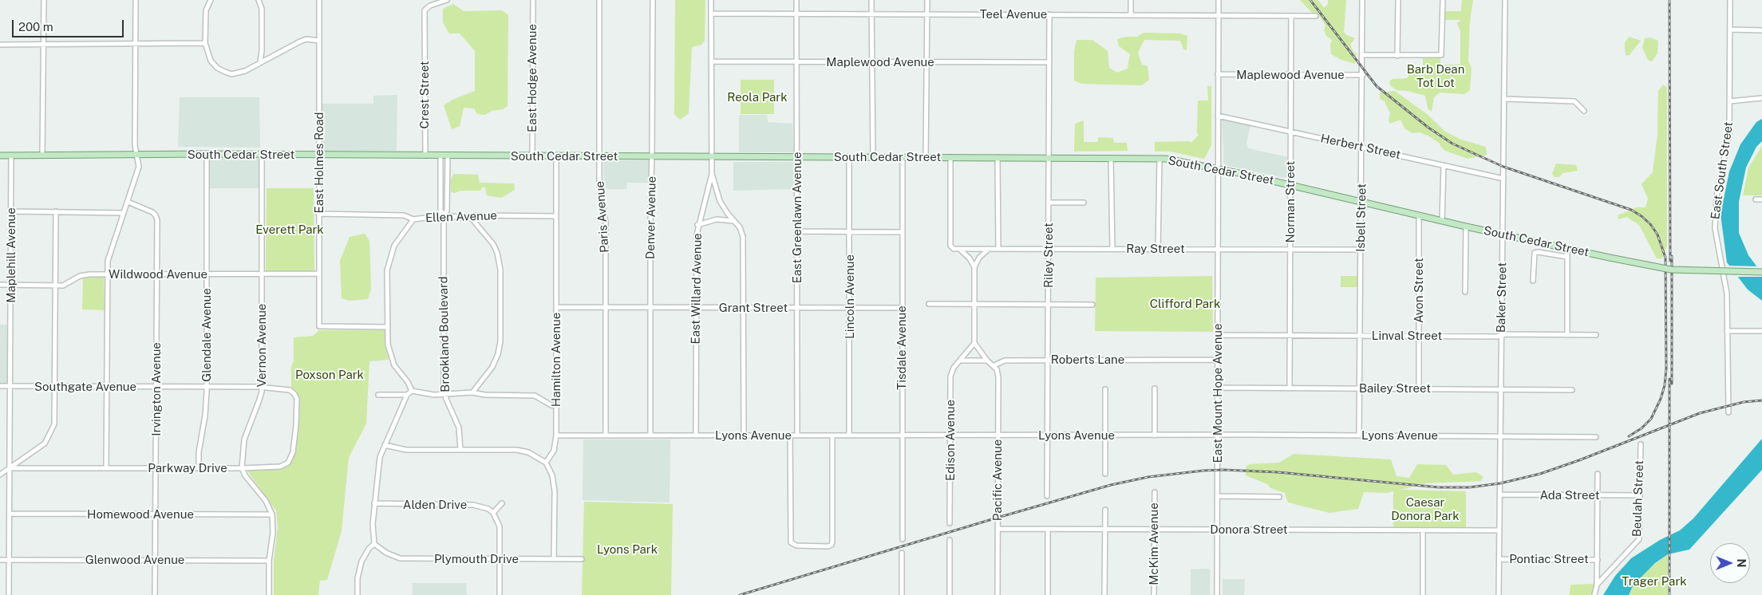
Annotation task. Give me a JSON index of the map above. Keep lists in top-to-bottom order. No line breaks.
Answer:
{"streets":{"main road":["South Cedar Street"],"street":["Teel Avenue","Maplewood Avenue","East Hodge Avenue","Crest Street","Herbert Street","East Holmes Road","East South Street","Norman Street","Ellen Avenue","Paris Avenue","Denver Avenue","East Greenlawn Avenue","Isbell Street","Ray Street","Maplehill Avenue","Riley Street","Wildwood Avenue","East Willard Avenue","Avon Street","Lincoln Avenue","Baker Street","Grant Street","Brookland Boulevard","Glendale Avenue","Linval Street","Vernon Avenue","Tisdale Avenue","Hamilton Avenue","Roberts Lane","Southgate Avenue","Bailey Street","Irvington Avenue","East Mount Hope Avenue","Lyons Avenue","Edison Avenue","Parkway Drive","Pacific Avenue","Ada Street","Beulah Street","Alden Drive","Homewood Avenue","Donora Street","McKim Avenue","Plymouth Drive","Pontiac Street","Glenwood Avenue"]},"crossings":[["Teel Avenue","Norman Street"],["Teel Avenue","East Greenlawn Avenue"],["Teel Avenue","Riley Street"],["Teel Avenue","East Willard Avenue"],["Teel Avenue","East Mount Hope Avenue"],["Maplewood Avenue","Norman Street"],["Maplewood Avenue","East Greenlawn Avenue"],["Maplewood Avenue","Isbell Street"],["Maplewood Avenue","Riley Street"],["Maplewood Avenue","East Willard Avenue"],["Maplewood Avenue","East Mount Hope Avenue"],["East Hodge Avenue","South Cedar Street"],["Crest Street","South Cedar Street"],["Herbert Street","Norman Street"],["Herbert Street","Isbell Street"],["Herbert Street","Baker Street"],["Herbert Street","East Mount Hope Avenue"],["South Cedar Street","East Holmes Road"],["South Cedar Street","Norman Street"],["South Cedar Street","Paris Avenue"],["South Cedar Street","Denver Avenue"],["South Cedar Street","East Greenlawn Avenue"],["South Cedar Street","Isbell Street"],["South Cedar Street","Ray Street"],["South Cedar Street","Maplehill Avenue"],["South Cedar Street","Riley Street"],["South Cedar Street","East Willard Avenue"],["South Cedar Street","Avon Street"],["South Cedar Street","Lincoln Avenue"],["South Cedar Street","Baker Street"],["South Cedar Street","Brookland Boulevard"],["South Cedar Street","Glendale Avenue"],["South Cedar Street","Vernon Avenue"],["South Cedar Street","Tisdale Avenue"],["South Cedar Street","Hamilton Avenue"],["South Cedar Street","East Mount Hope Avenue"],["East Holmes Road","Ellen Avenue"],["East Holmes Road","Wildwood Avenue"],["Norman Street","Ray Street"],["Norman Street","Linval Street"],["Norman Street","Bailey Street"],["Ellen Avenue","Brookland Boulevard"],["Ellen Avenue","Hamilton Avenue"],["Paris Avenue","Grant Street"],["Paris Avenue","Lyons Avenue"],["Denver Avenue","Grant Street"],["Denver Avenue","Lyons Avenue"],["East Greenlawn Avenue","Grant Street"],["East Greenlawn Avenue","Lyons Avenue"],["Isbell Street","Ray Street"],["Isbell Street","Linval Street"],["Isbell Street","Bailey Street"],["Isbell Street","Lyons Avenue"],["Ray Street","Riley Street"],["Ray Street","East Mount Hope Avenue"],["Maplehill Avenue","Wildwood Avenue"],["Maplehill Avenue","Southgate Avenue"],["Maplehill Avenue","Parkway Drive"],["Maplehill Avenue","Homewood Avenue"],["Maplehill Avenue","Glenwood Avenue"],["Riley Street","Roberts Lane"],["Riley Street","Lyons Avenue"],["Wildwood Avenue","Glendale Avenue"],["Wildwood Avenue","Vernon Avenue"],["Wildwood Avenue","Irvington Avenue"],["East Willard Avenue","Grant Street"],["East Willard Avenue","Lyons Avenue"],["Avon Street","Linval Street"],["Avon Street","Bailey Street"],["Lincoln Avenue","Grant Street"],["Lincoln Avenue","Lyons Avenue"],["Baker Street","Linval Street"],["Baker Street","Bailey Street"],["Baker Street","Lyons Avenue"],["Baker Street","Ada Street"],["Baker Street","Donora Street"],["Baker Street","Pontiac Street"],["Grant Street","Tisdale Avenue"],["Grant Street","Hamilton Avenue"],["Glendale Avenue","Southgate Avenue"],["Glendale Avenue","Parkway Drive"],["Linval Street","East Mount Hope Avenue"],["Vernon Avenue","Southgate Avenue"],["Vernon Avenue","Parkway Drive"],["Tisdale Avenue","Lyons Avenue"],["Hamilton Avenue","Lyons Avenue"],["Roberts Lane","East Mount Hope Avenue"],["Roberts Lane","Pacific Avenue"],["Southgate Avenue","Irvington Avenue"],["Southgate Avenue","Parkway Drive"],["Bailey Street","East Mount Hope Avenue"],["Irvington Avenue","Parkway Drive"],["Irvington Avenue","Homewood Avenue"],["Irvington Avenue","Glenwood Avenue"],["East Mount Hope Avenue","Lyons Avenue"],["East Mount Hope Avenue","Donora Street"],["Lyons Avenue","Edison Avenue"],["Lyons Avenue","Pacific Avenue"],["Pacific Avenue","Donora Street"],["Ada Street","Beulah Street"],["Donora Street","McKim Avenue"]],"parks":["Barb Dean Tot Lot","Reola Park","Everett Park","Clifford Park","Poxson Park","Caesar Donora Park","Lyons Park","Trager Park"],"scale_bar":"200 m","north":"right"}
